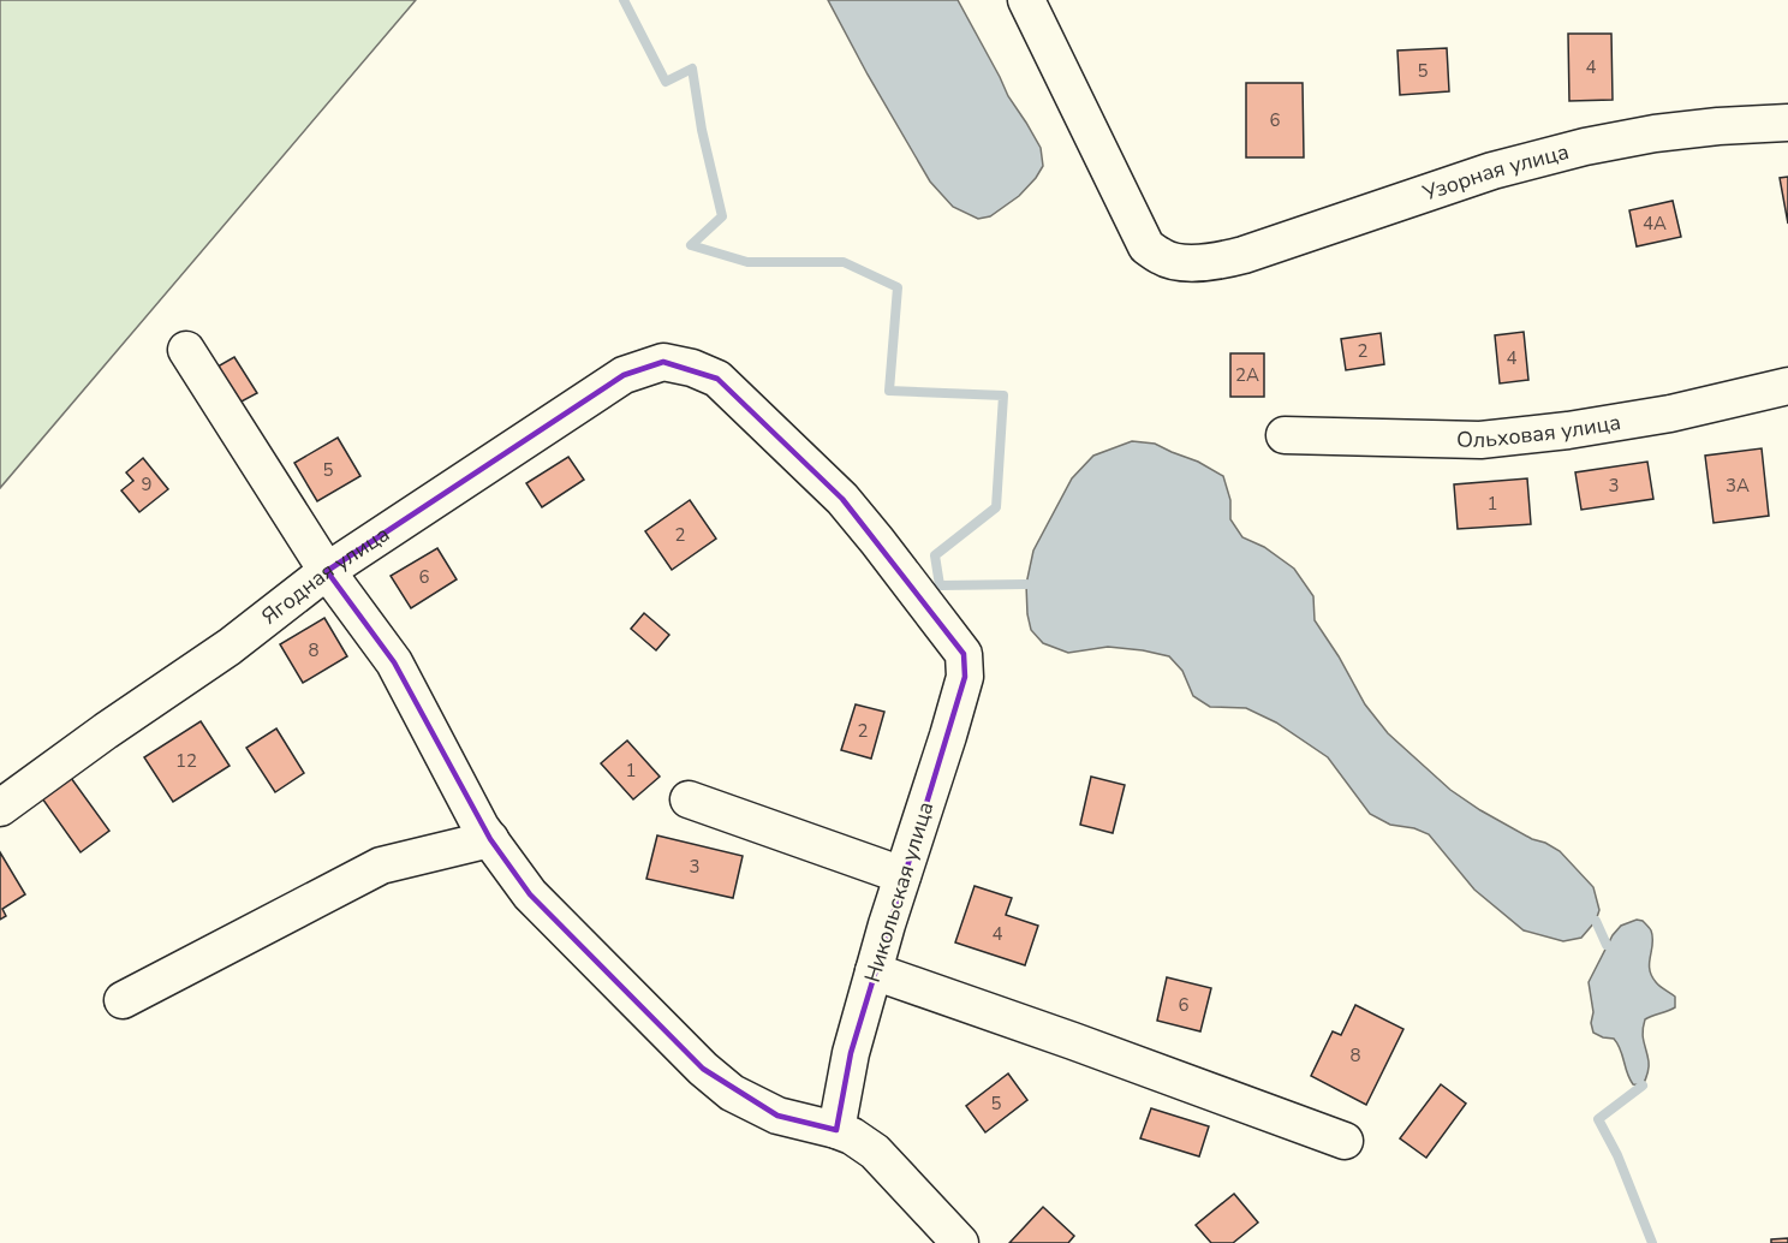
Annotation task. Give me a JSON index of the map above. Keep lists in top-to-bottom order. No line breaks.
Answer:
{"streets":{"street":["Узорная улица","Ольховая улица","Ягодная улица","Никольская улица"]},"crossings":[["Ягодная улица","Никольская улица"]],"house_numbers":["4","5","6","4А","2","4","2А","5","9","3","3А","1","2","6","8","2","12","1","3","4","6","8","5"]}
